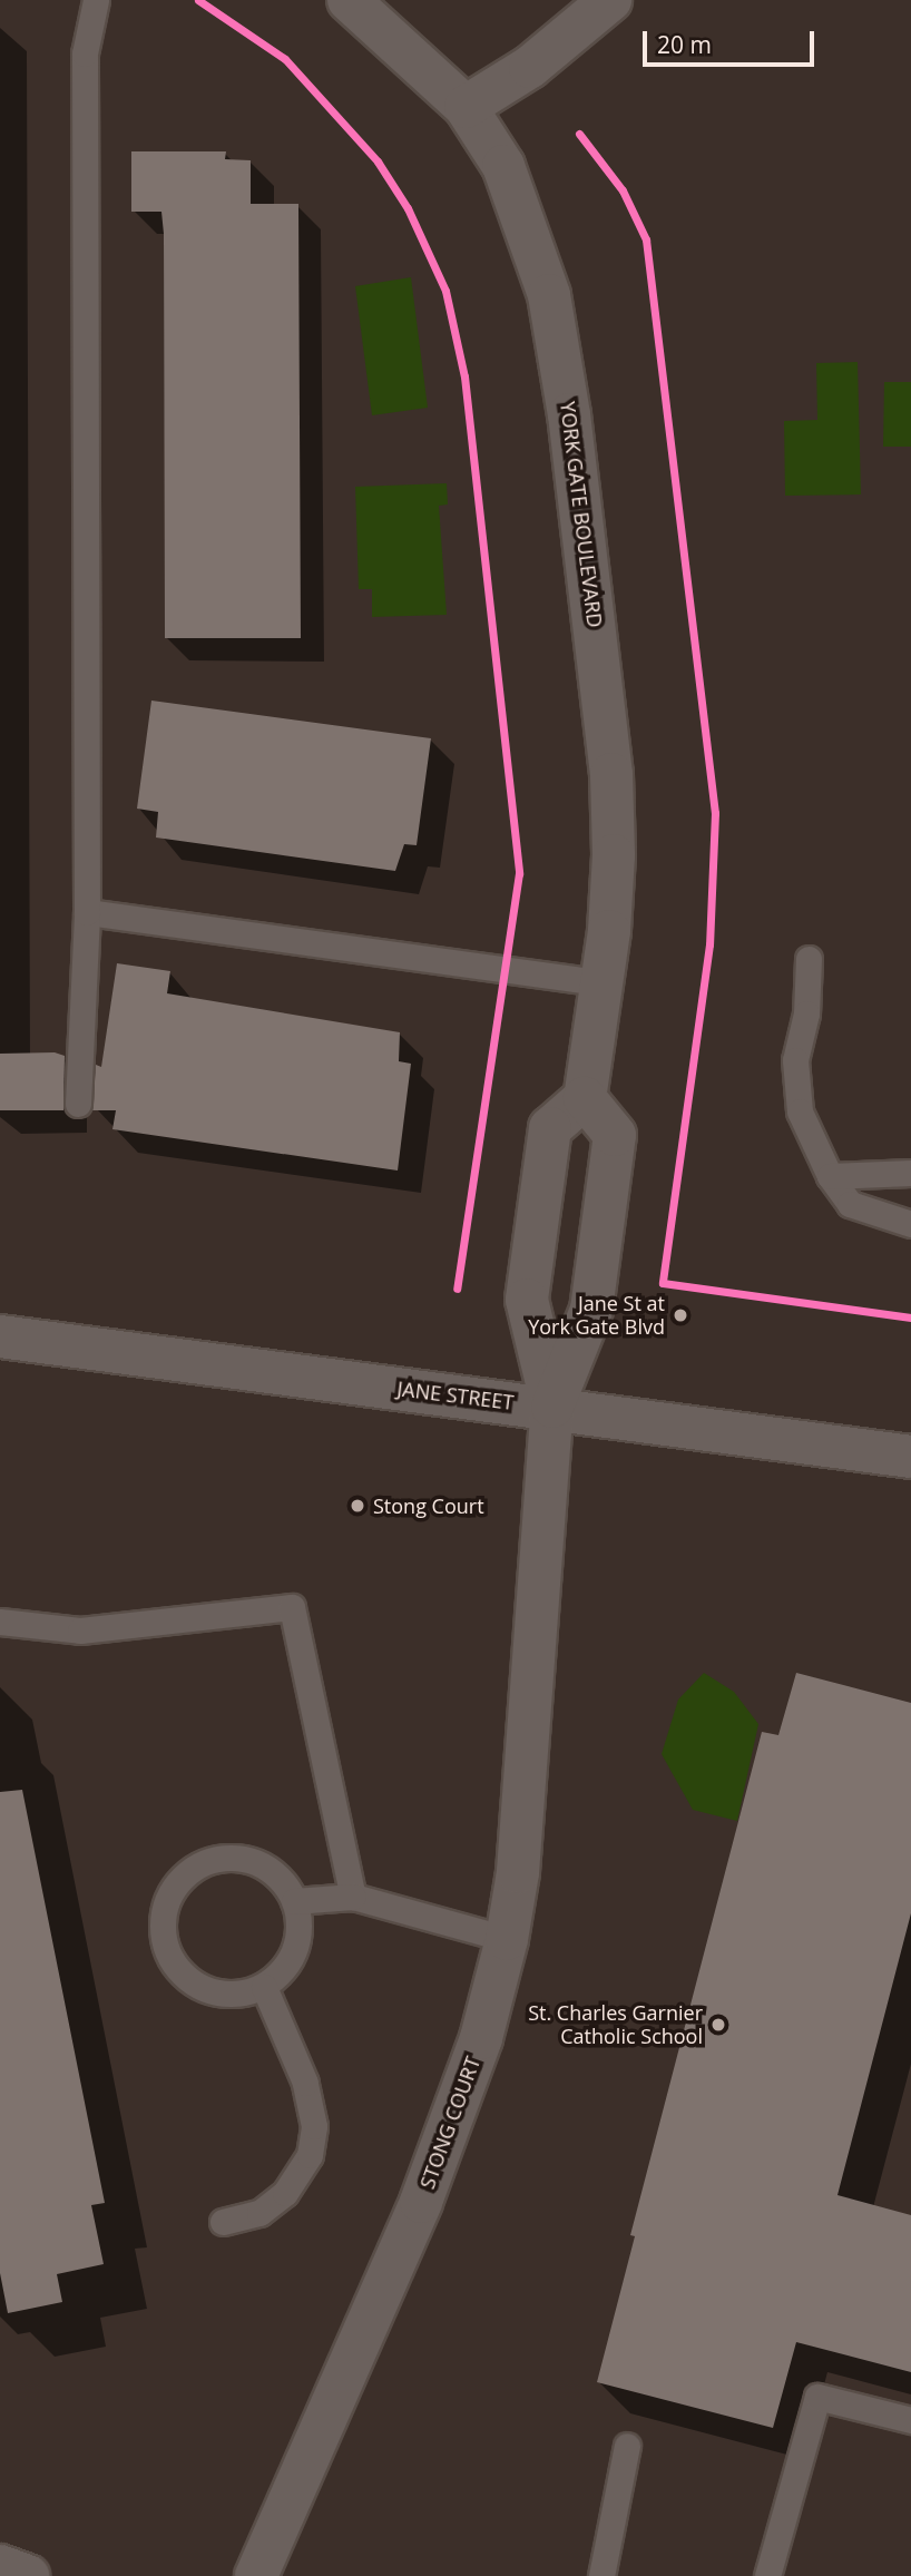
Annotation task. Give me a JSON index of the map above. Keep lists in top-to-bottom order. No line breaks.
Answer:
{"streets":{"street":["YORK GATE BOULEVARD","JANE STREET","STONG COURT"]},"crossings":[["JANE STREET","STONG COURT"]],"places":["Jane St at York Gate Blvd","Stong Court","St. Charles Garnier Catholic School"],"scale_bar":"20 m"}
